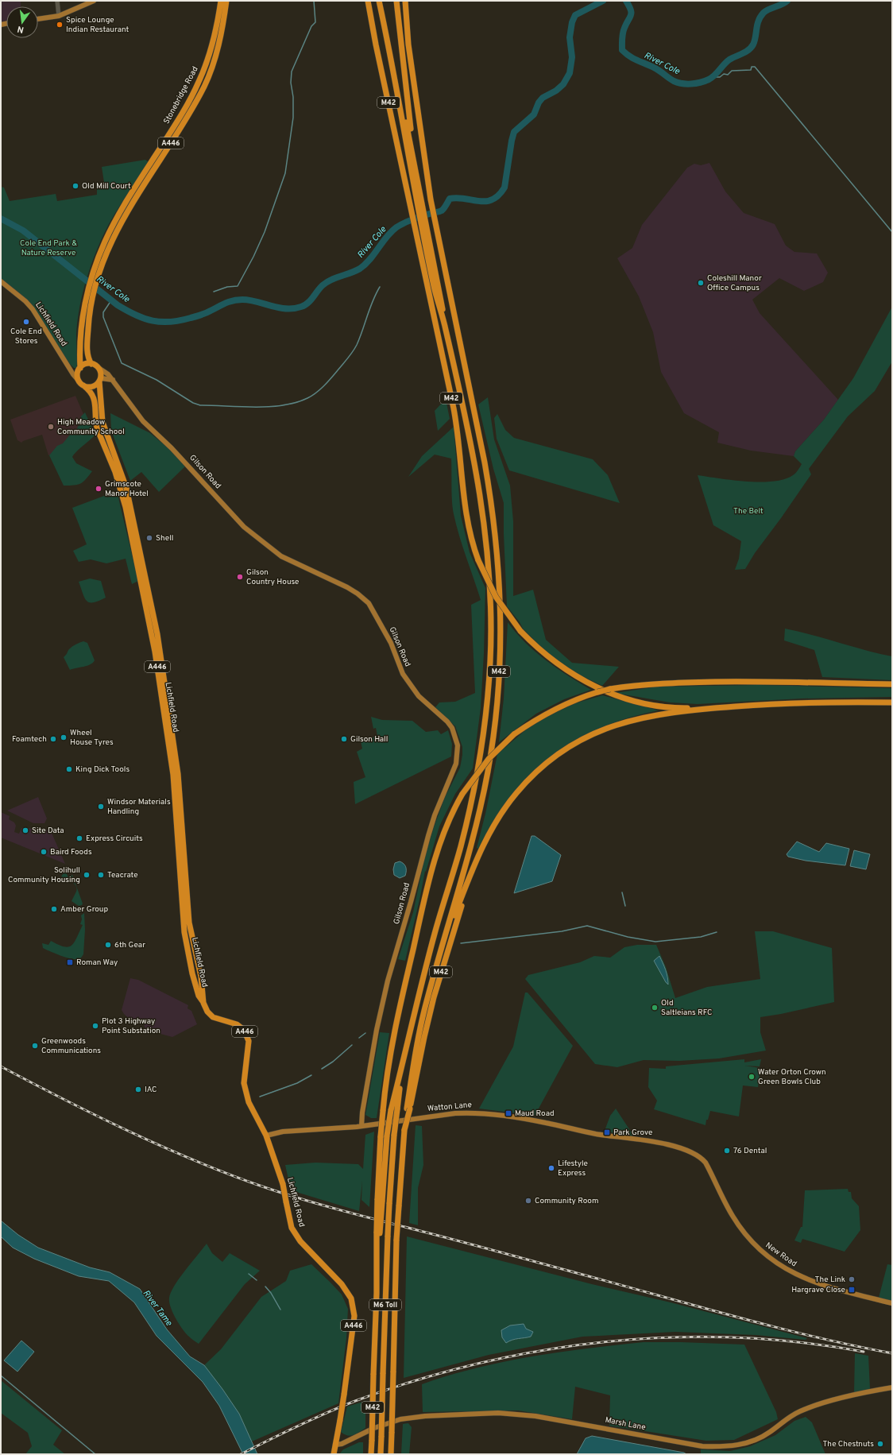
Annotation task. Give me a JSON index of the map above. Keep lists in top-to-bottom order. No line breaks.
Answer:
{"streets":{"highway":["Stonebridge Road","M42","A446","Lichfield Road","M6 Toll"],"main road":["Gilson Road","Watton Lane","New Road","Marsh Lane"]},"crossings":[["Stonebridge Road","Lichfield Road"],["Stonebridge Road","Gilson Road"],["M42","M6 Toll"],["Lichfield Road","Gilson Road"],["Lichfield Road","Watton Lane"],["Lichfield Road","Marsh Lane"],["Gilson Road","Watton Lane"],["Watton Lane","New Road"]],"water":["River Cole","River Tame"],"parks":["Cole End Park & Nature Reserve","The Belt"],"places":{"other":["Spice Lounge Indian Restaurant","Old Mill Court","Coleshill Manor Office Campus","Cole End Stores","High Meadow Community School","Grimscote Manor Hotel","Shell","Gilson Country House","Wheel House Tyres","Foamtech","Gilson Hall","King Dick Tools","Windsor Materials Handling","Site Data","Express Circuits","Baird Foods","Solihull Community Housing","Teacrate","Amber Group","6th Gear","Old Saltleians RFC","Plot 3 Highway Point Substation","Greenwoods Communications","Water Orton Crown Green Bowls Club","IAC","76 Dental","Lifestyle Express","Community Room","The Link","The Chestnuts"],"transit":["Roman Way","Maud Road","Park Grove","Hargrave Close"]},"north":"bottom"}
